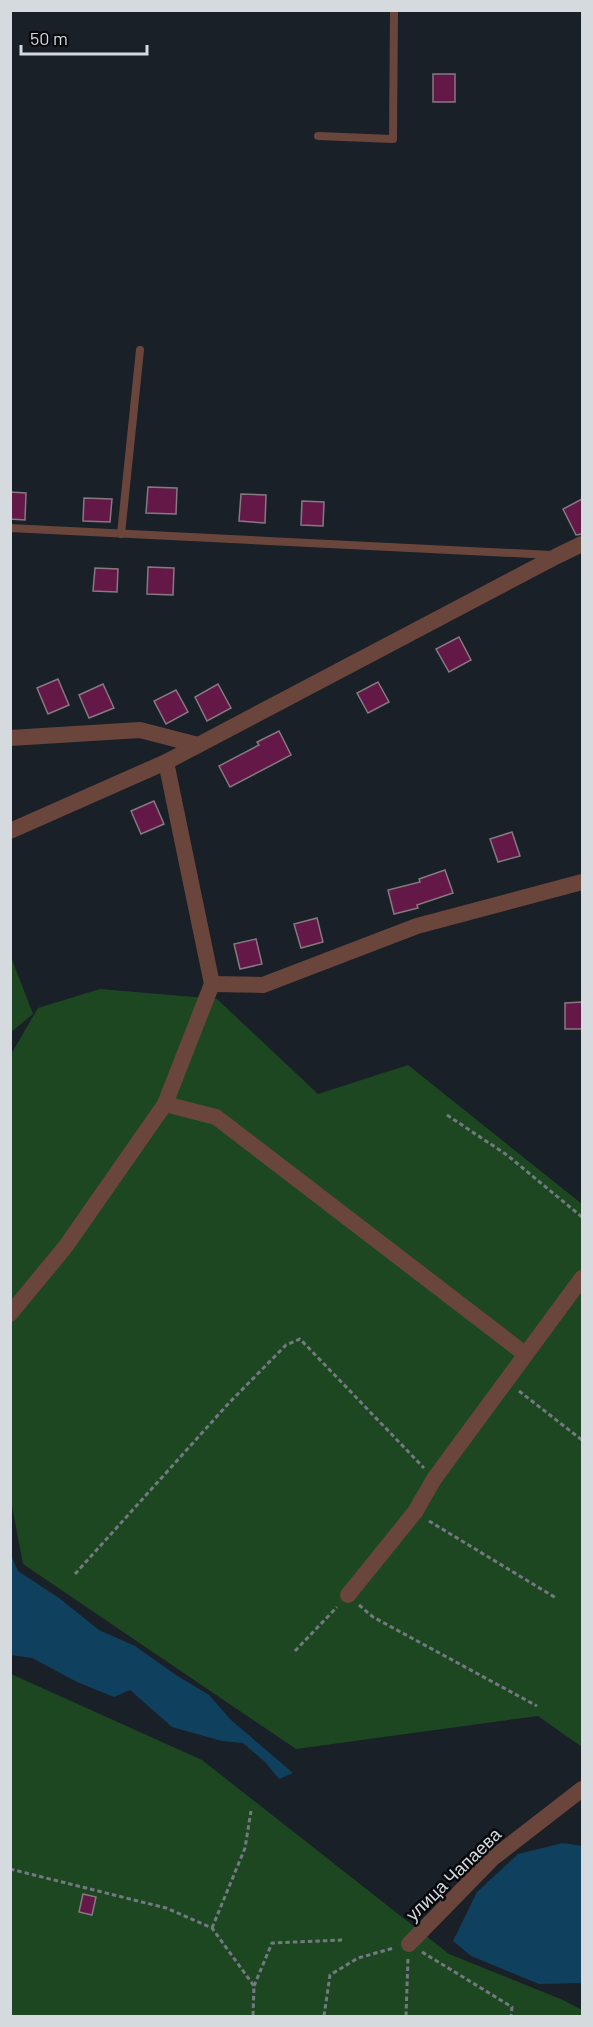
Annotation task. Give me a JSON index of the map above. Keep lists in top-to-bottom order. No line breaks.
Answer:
{"streets":{"street":["улица Чапаева"]},"scale_bar":"50 m"}
